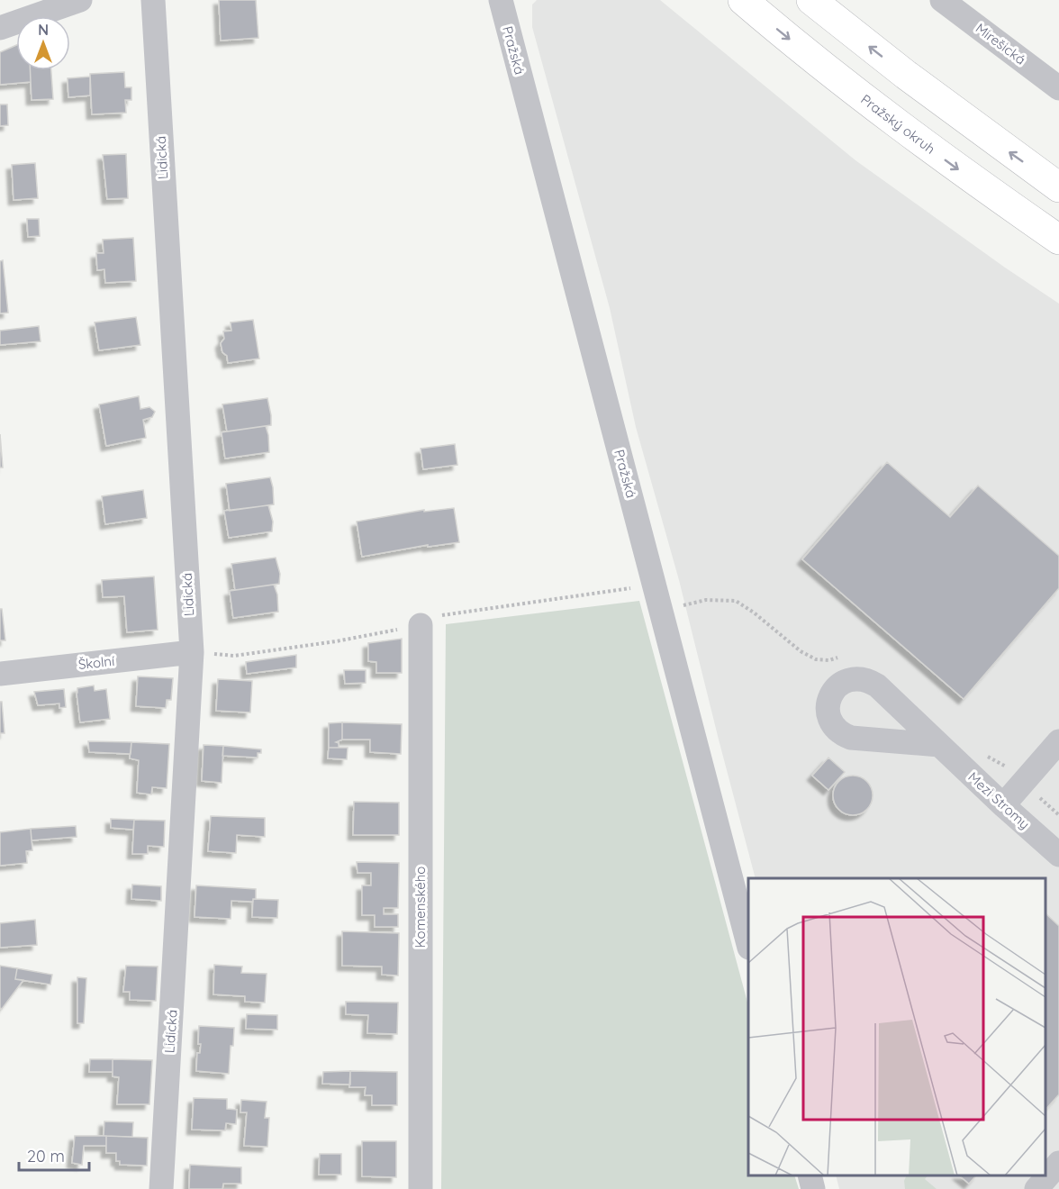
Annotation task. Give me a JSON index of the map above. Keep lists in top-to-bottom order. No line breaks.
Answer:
{"streets":{"highway":["Pražský okruh"],"street":["Mirešická","Pražská","Lidická","Školní","Mezi Stromy","Komenského"]},"crossings":[["Lidická","Školní"]],"scale_bar":"20 m","north":"top"}
